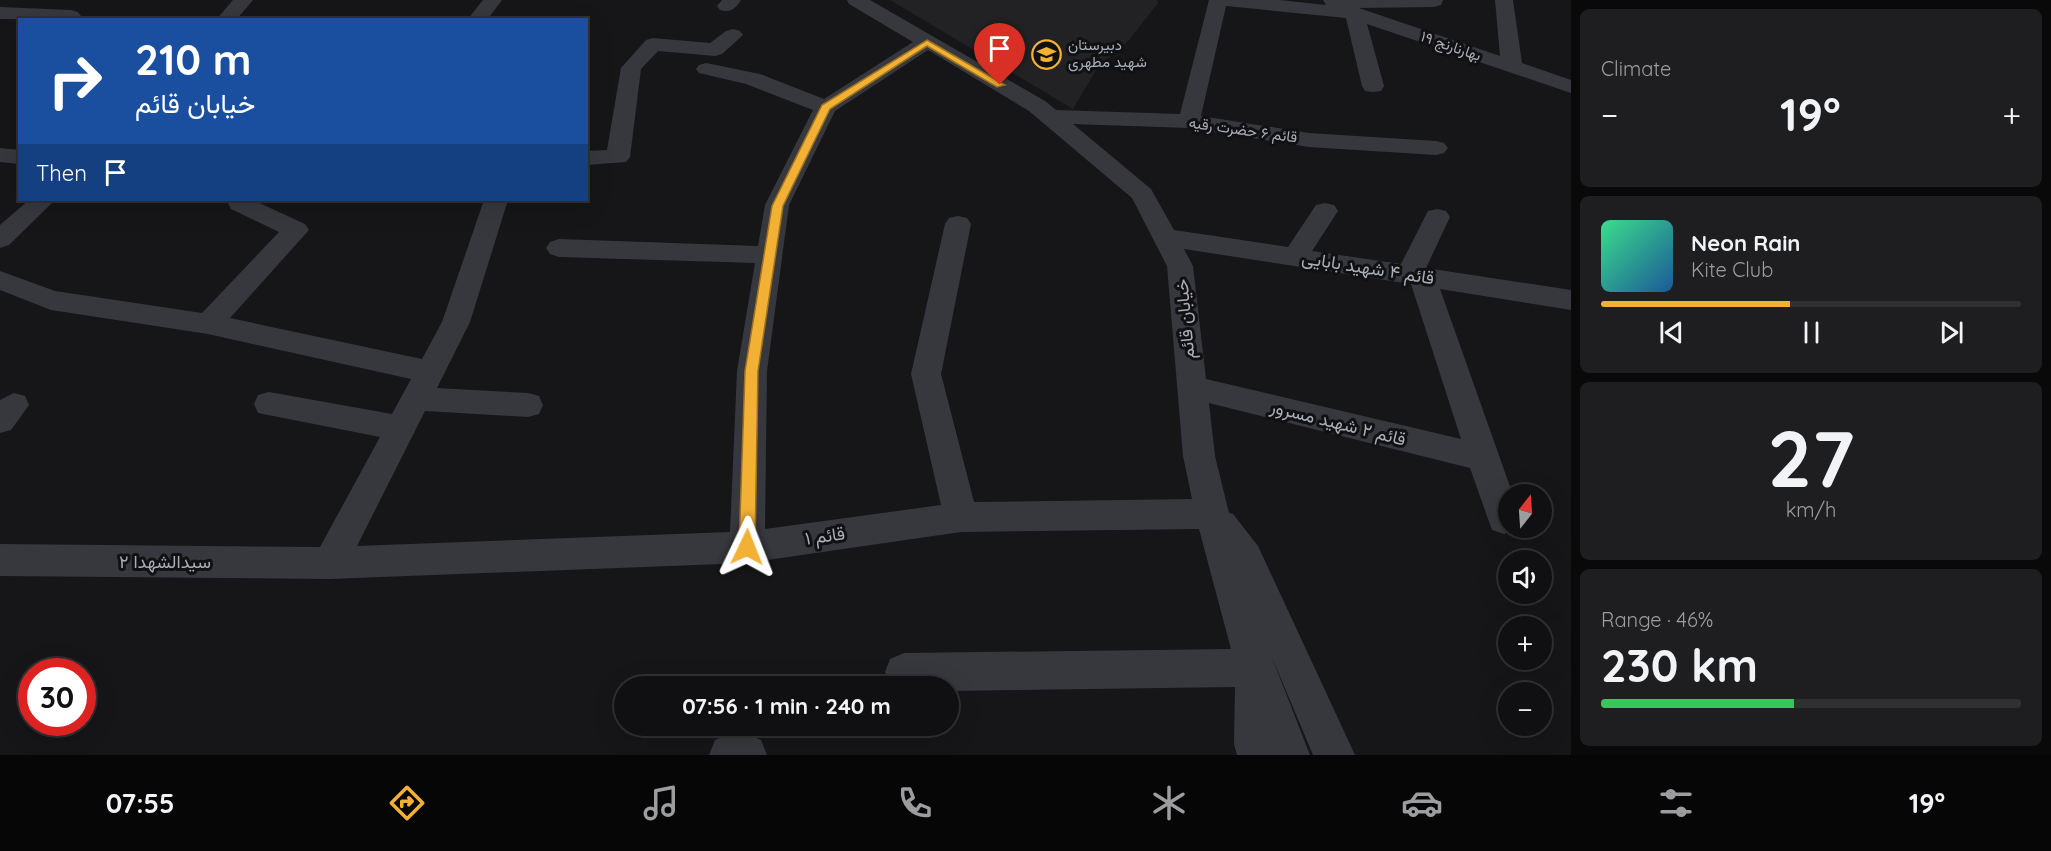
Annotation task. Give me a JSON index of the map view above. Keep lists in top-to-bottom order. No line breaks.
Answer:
{"streets":{"street":["بهارنارنج ۱۹","قائم ۶ حضرت رقیه","قائم ۴ شهید بابایی","خیابان قائم","قائم ۲ شهید مسرور","قائم ۱","سیدالشهدا ۲"]},"crossings":[["قائم ۶ حضرت رقیه","خیابان قائم"],["قائم ۴ شهید بابایی","خیابان قائم"],["خیابان قائم","قائم ۲ شهید مسرور"],["خیابان قائم","قائم ۱"],["قائم ۱","سیدالشهدا ۲"]],"places":{"school or university":["دبیرستان شهید مطهری"]},"north":"top","page":{"tile":["Climate",["27","km/h"],["Range · 46%","230 km"]],"turn":["210 m","خیابان قائم"],"heat":["−","19°","+"],"then":"Then","song":["Neon Rain","Kite Club"],"map_buttons":["+","−"],"limit":"30","trip":"07:56 · 1 min · 240 m","tabs":["07:55","19°"]}}
